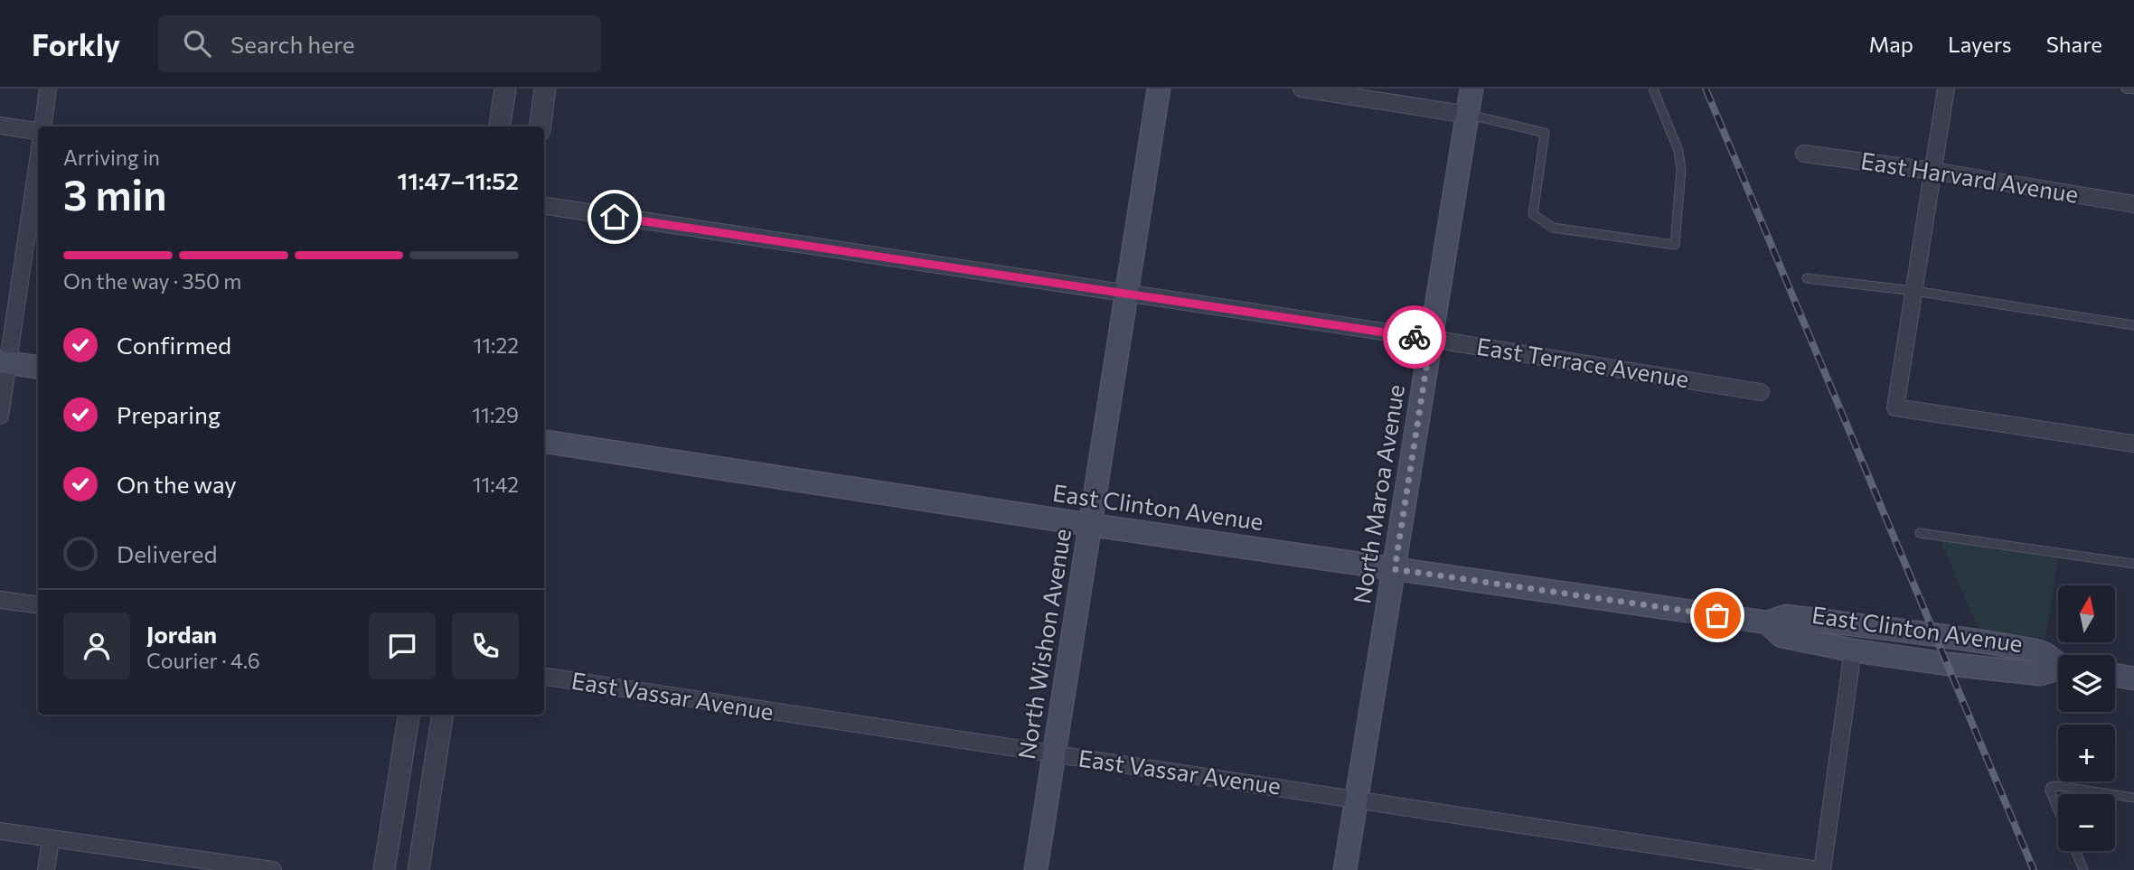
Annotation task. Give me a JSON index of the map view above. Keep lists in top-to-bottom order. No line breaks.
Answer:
{"streets":{"main road":["North Maroa Avenue","East Clinton Avenue","North Wishon Avenue"],"street":["East Harvard Avenue","East Terrace Avenue","East Vassar Avenue"]},"crossings":[["East Terrace Avenue","North Maroa Avenue"],["East Terrace Avenue","North Wishon Avenue"],["North Maroa Avenue","East Clinton Avenue"],["North Maroa Avenue","East Vassar Avenue"],["East Clinton Avenue","North Wishon Avenue"],["North Wishon Avenue","East Vassar Avenue"]],"north":"top","page":{"header":"Forkly","search":"Search here","nav":["Map","Layers","Share"],"heading":["3 min","Arriving in","11:47–11:52"],"panel":["Jordan","Courier · 4.6"],"bar":"On the way · 350 m","list":[["Confirmed","11:22"],["Preparing","11:29"],["On the way","11:42"],"Delivered"],"map_buttons":["+","−"]}}
